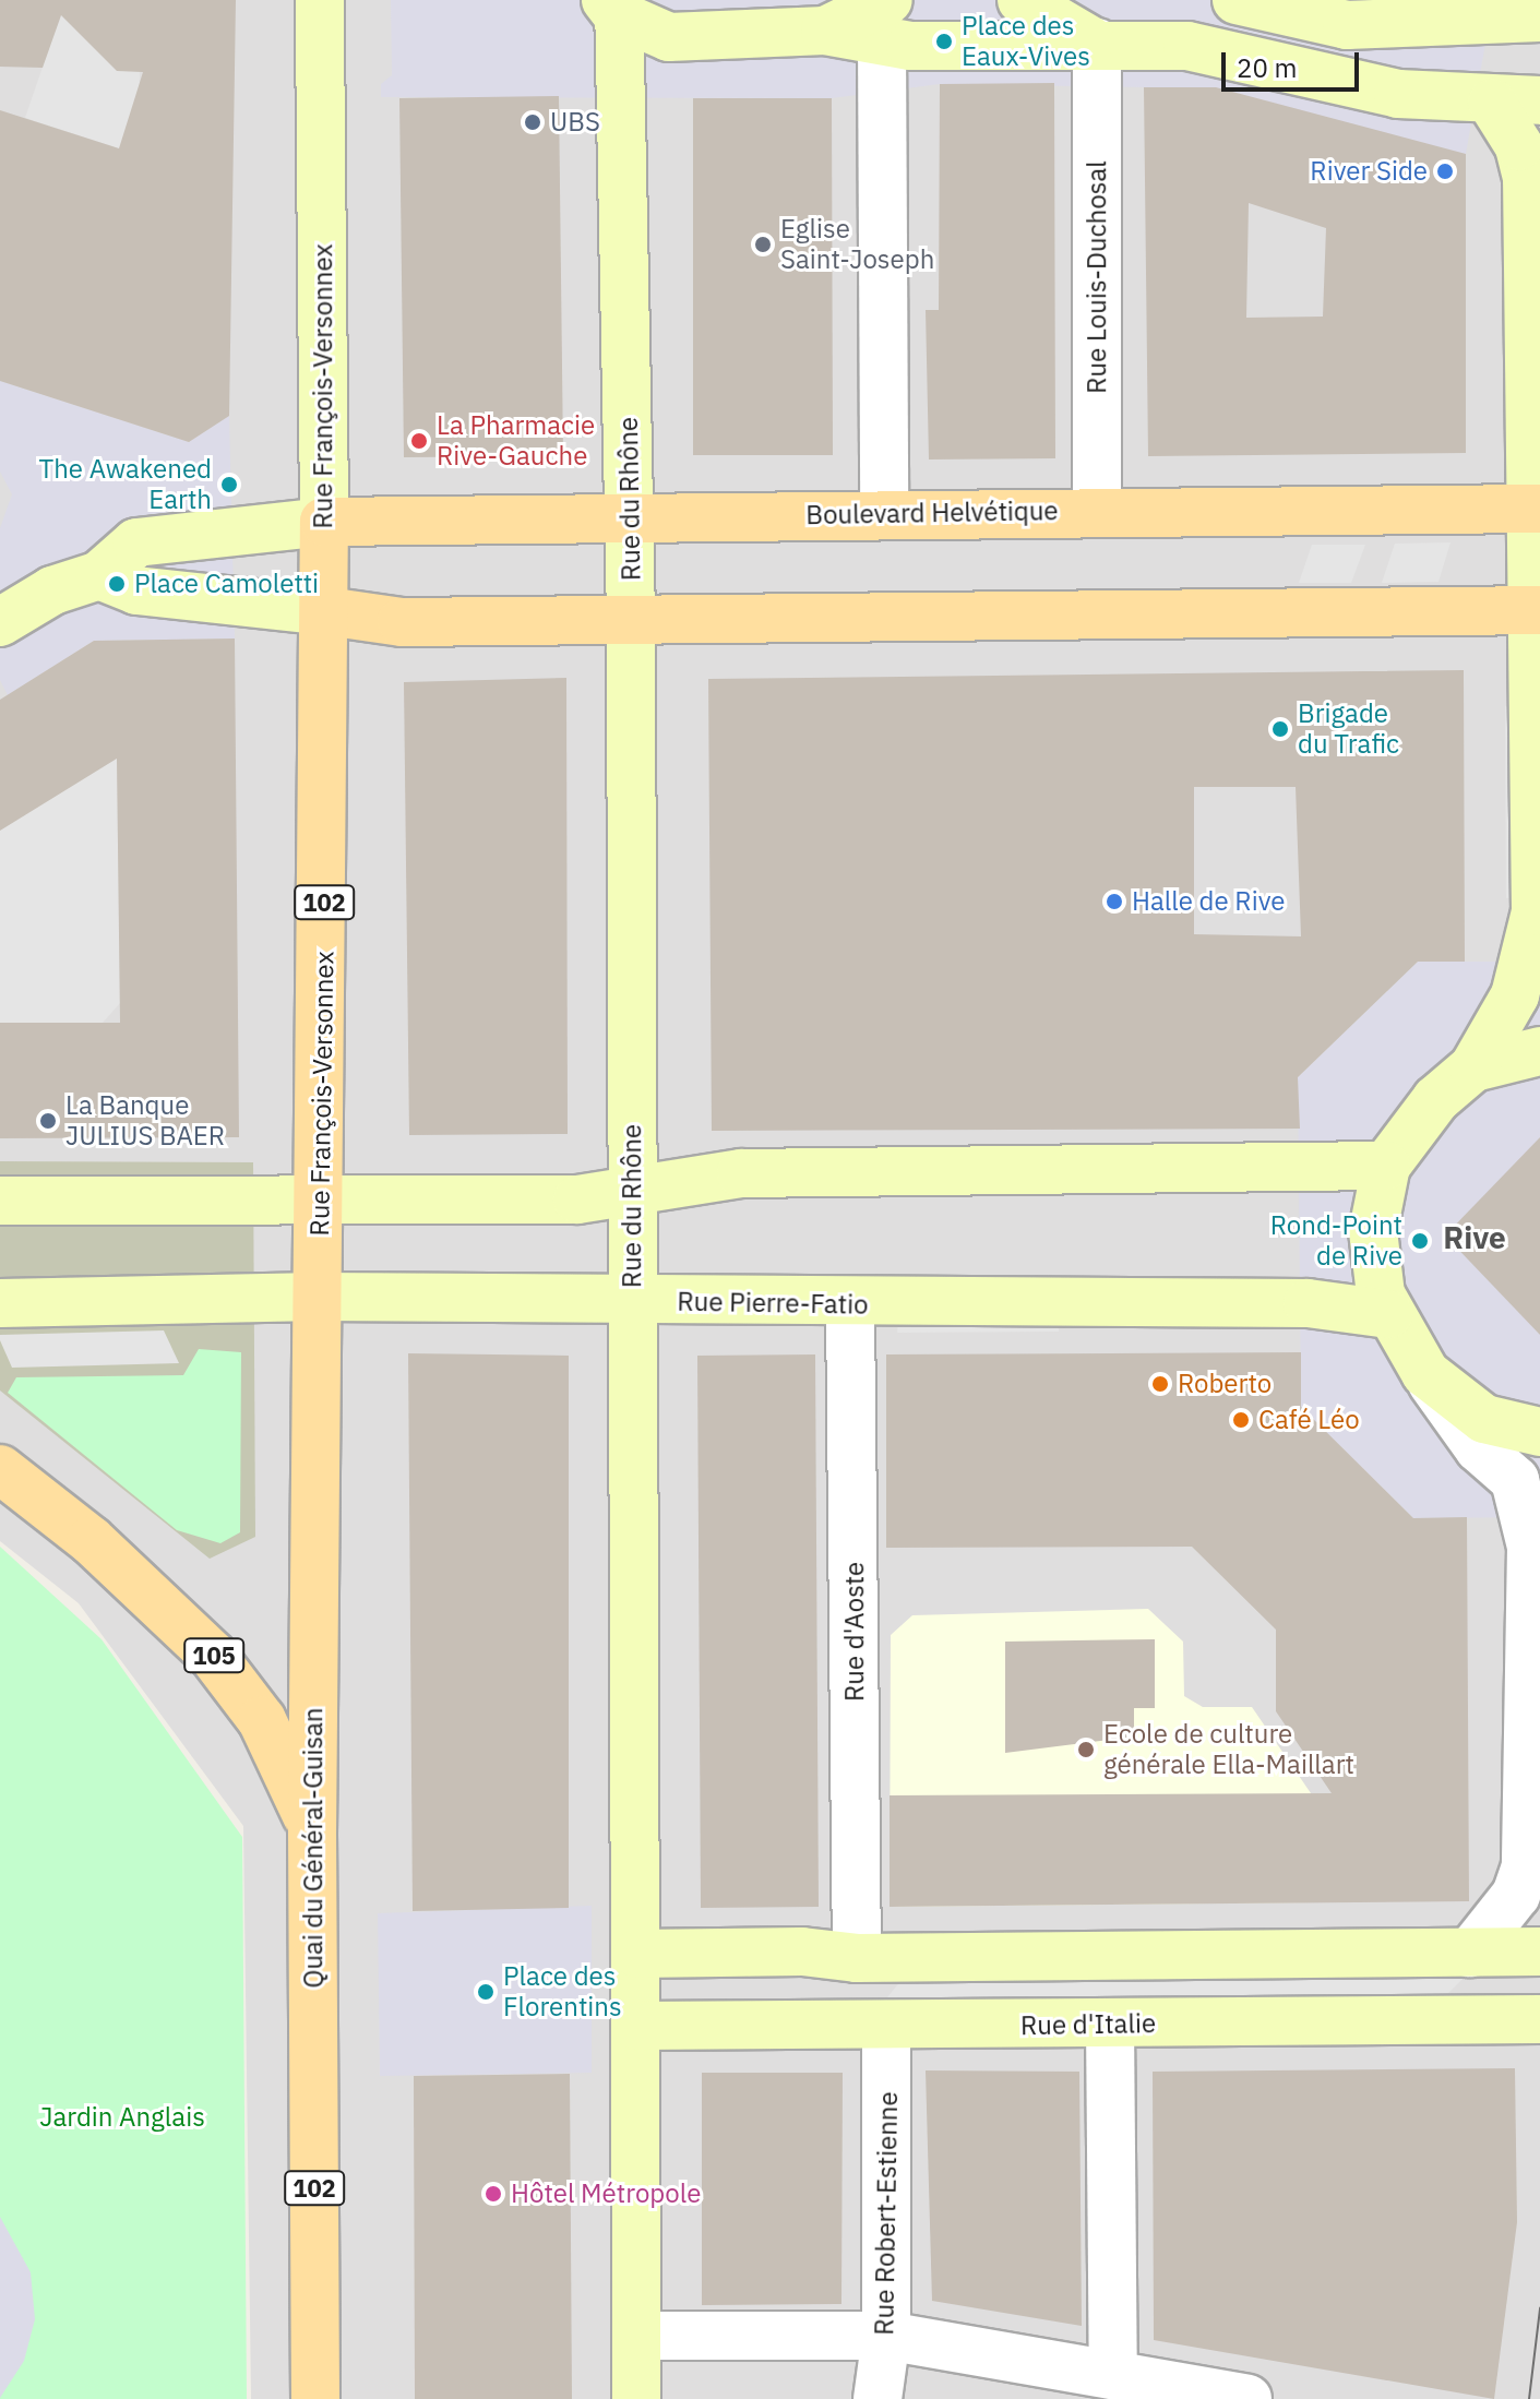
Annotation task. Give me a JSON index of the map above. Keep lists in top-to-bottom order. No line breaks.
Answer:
{"streets":{"main road":["Rue François-Versonnex","Boulevard Helvétique","102","105","Quai du Général-Guisan"],"street":["Rue Louis-Duchosal","Rue du Rhône","Rue Pierre-Fatio","Rue d'Aoste","Rue d'Italie","Rue Robert-Estienne"]},"crossings":[["Rue Louis-Duchosal","Boulevard Helvétique"],["Rue François-Versonnex","Boulevard Helvétique"],["Rue François-Versonnex","Rue Pierre-Fatio"],["Rue François-Versonnex","Quai du Général-Guisan"],["Rue du Rhône","Boulevard Helvétique"],["Rue du Rhône","Rue Pierre-Fatio"],["Rue du Rhône","Rue d'Italie"],["Rue Pierre-Fatio","Rue d'Aoste"],["Rue Pierre-Fatio","Quai du Général-Guisan"],["105","Quai du Général-Guisan"],["Rue d'Italie","Rue Robert-Estienne"]],"districts":["Rive"],"parks":["Jardin Anglais"],"places":["Place des Eaux-Vives","UBS","River Side","Eglise Saint-Joseph","La Pharmacie Rive-Gauche","The Awakened Earth","Place Camoletti","Brigade du Trafic","Halle de Rive","La Banque JULIUS BAER","Rond-Point de Rive","Roberto","Café Léo","Ecole de culture générale Ella-Maillart","Place des Florentins","Hôtel Métropole"],"scale_bar":"20 m"}
